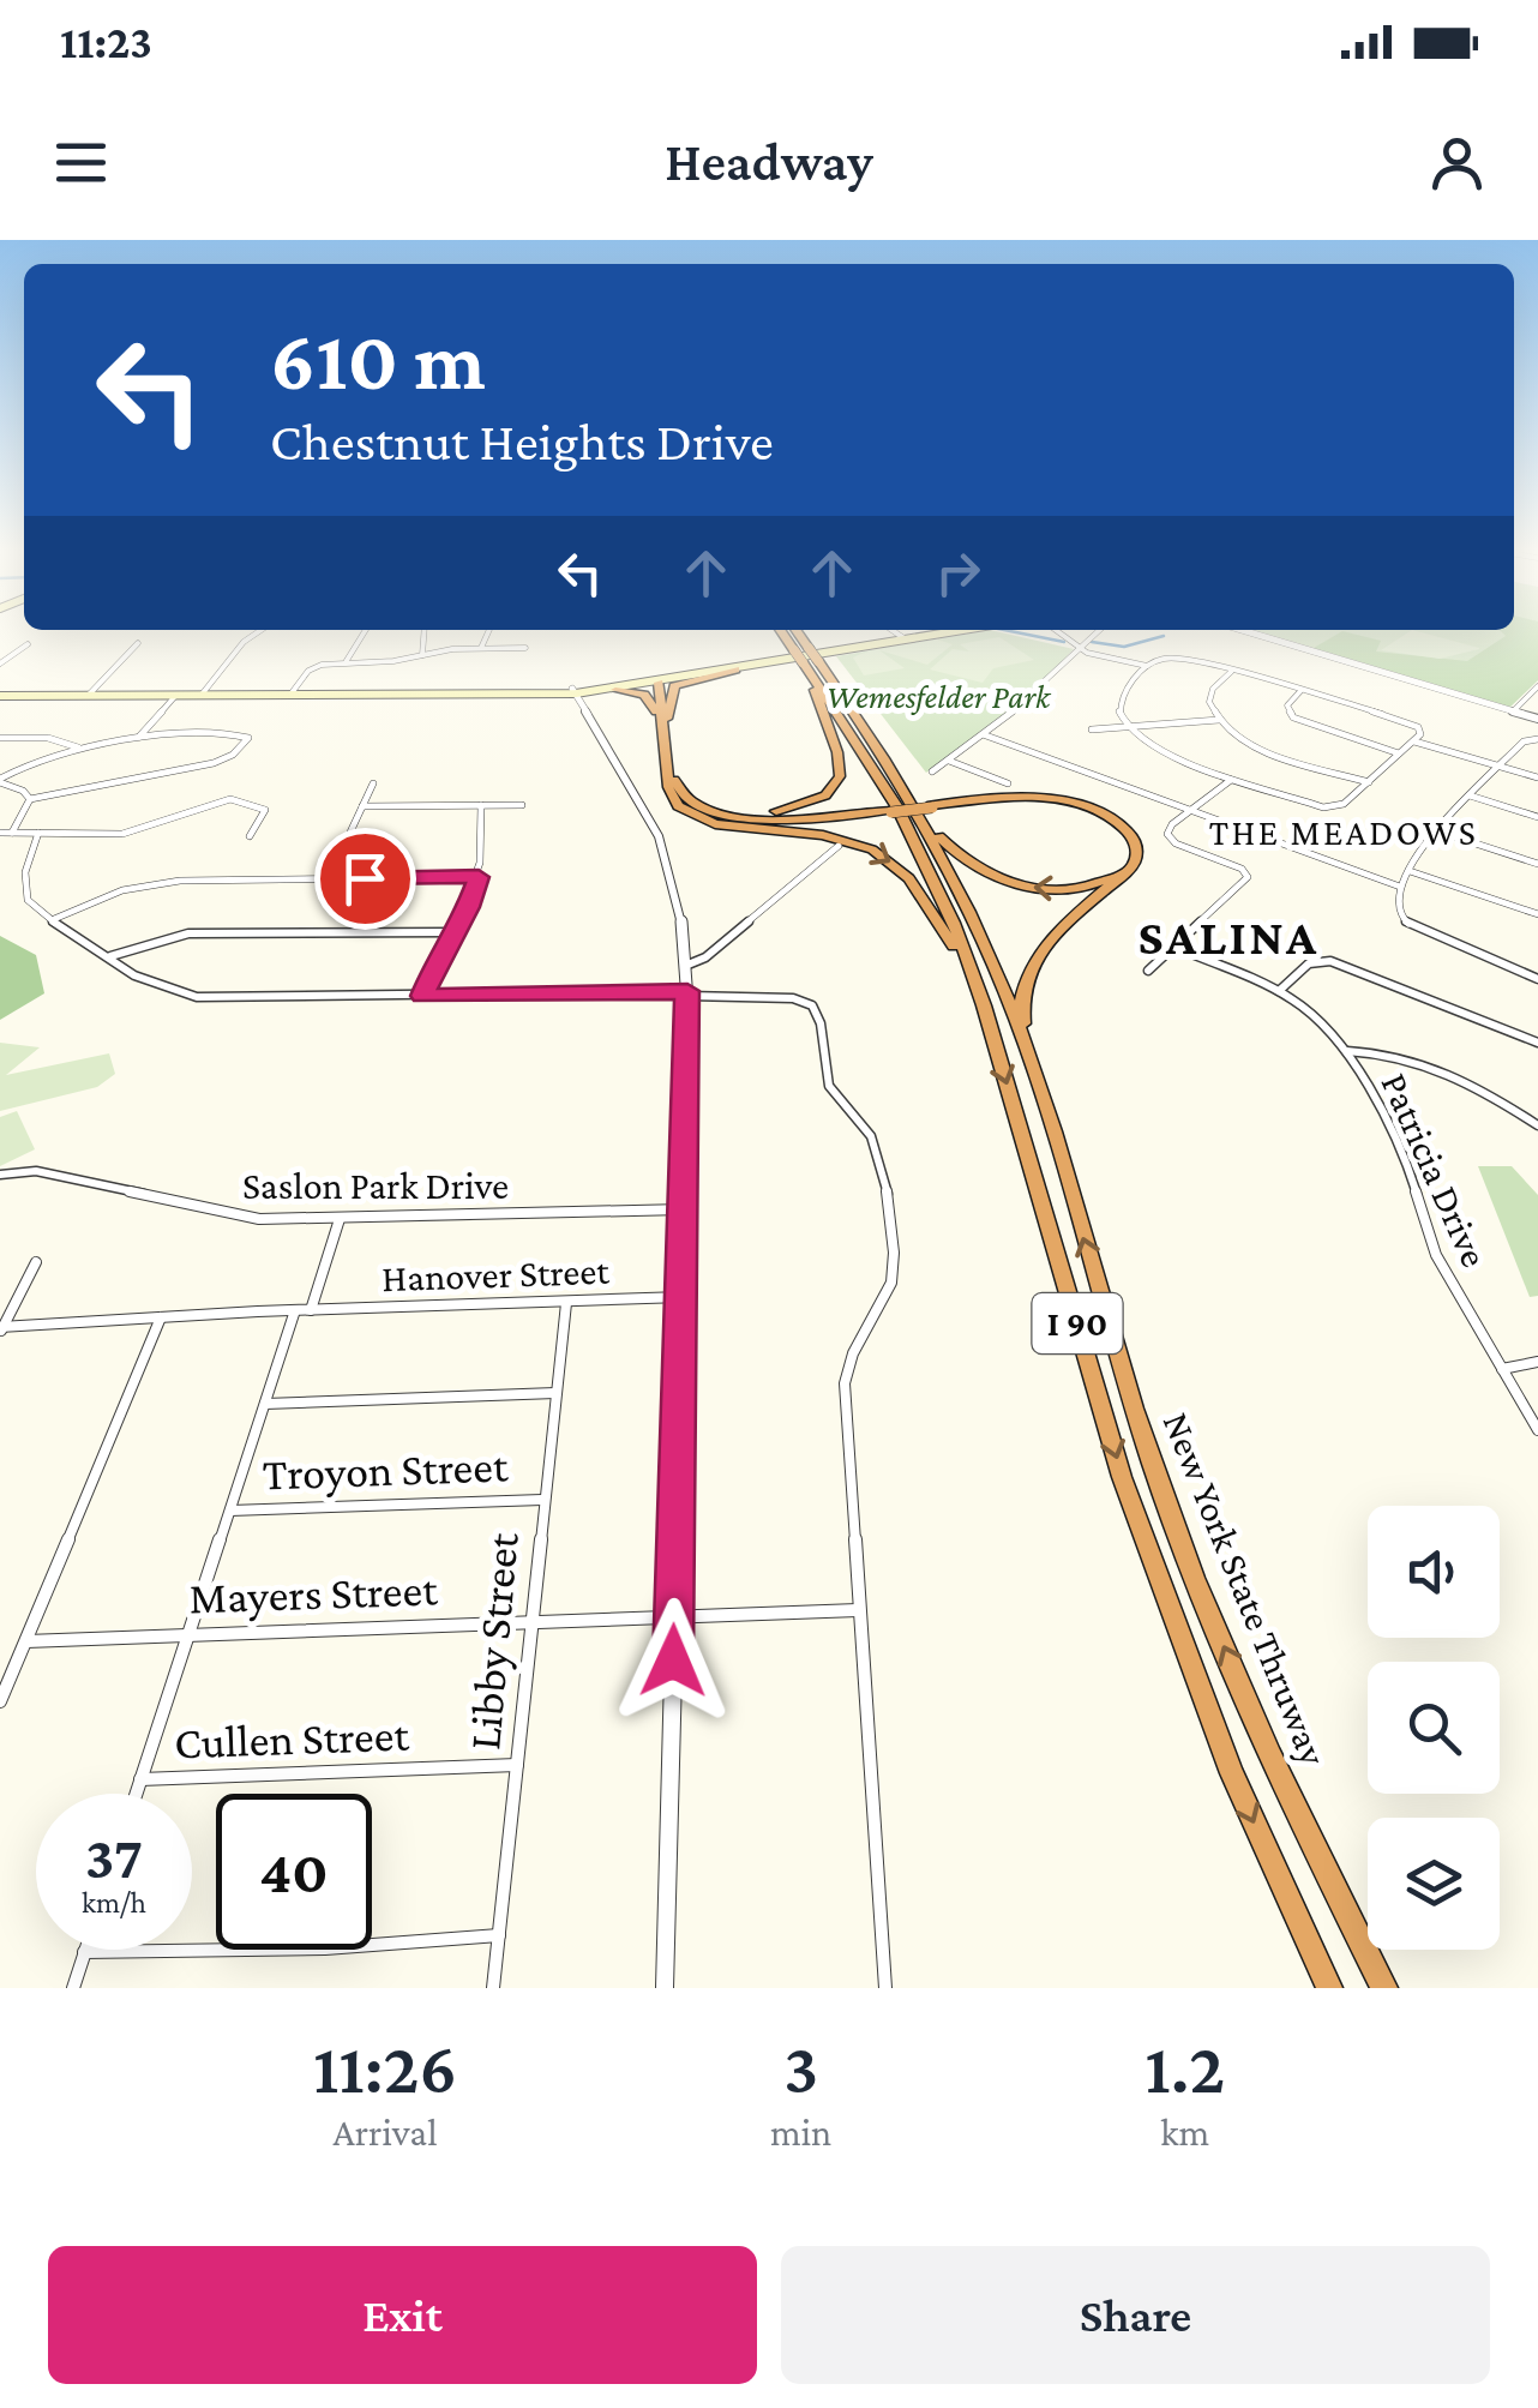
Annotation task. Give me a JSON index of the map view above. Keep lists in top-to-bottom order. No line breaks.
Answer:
{"streets":{"highway":["I 90","New York State Thruway"],"street":["Patricia Drive","Saslon Park Drive","Hanover Street","Troyon Street","Mayers Street","Libby Street","Cullen Street"]},"crossings":[["Hanover Street","Libby Street"],["Troyon Street","Libby Street"],["Mayers Street","Libby Street"],["Libby Street","Cullen Street"]],"districts":["THE MEADOWS","SALINA"],"parks":["Wemesfelder Park"],"page":{"status":"11:23","header":"Headway","turn":["610 m","Chestnut Heights Drive"],"speed":"37 km/h","limit":"40","eta":["11:26","Arrival","3","min","1.2","km"],"buttons":["Exit","Share"]}}
